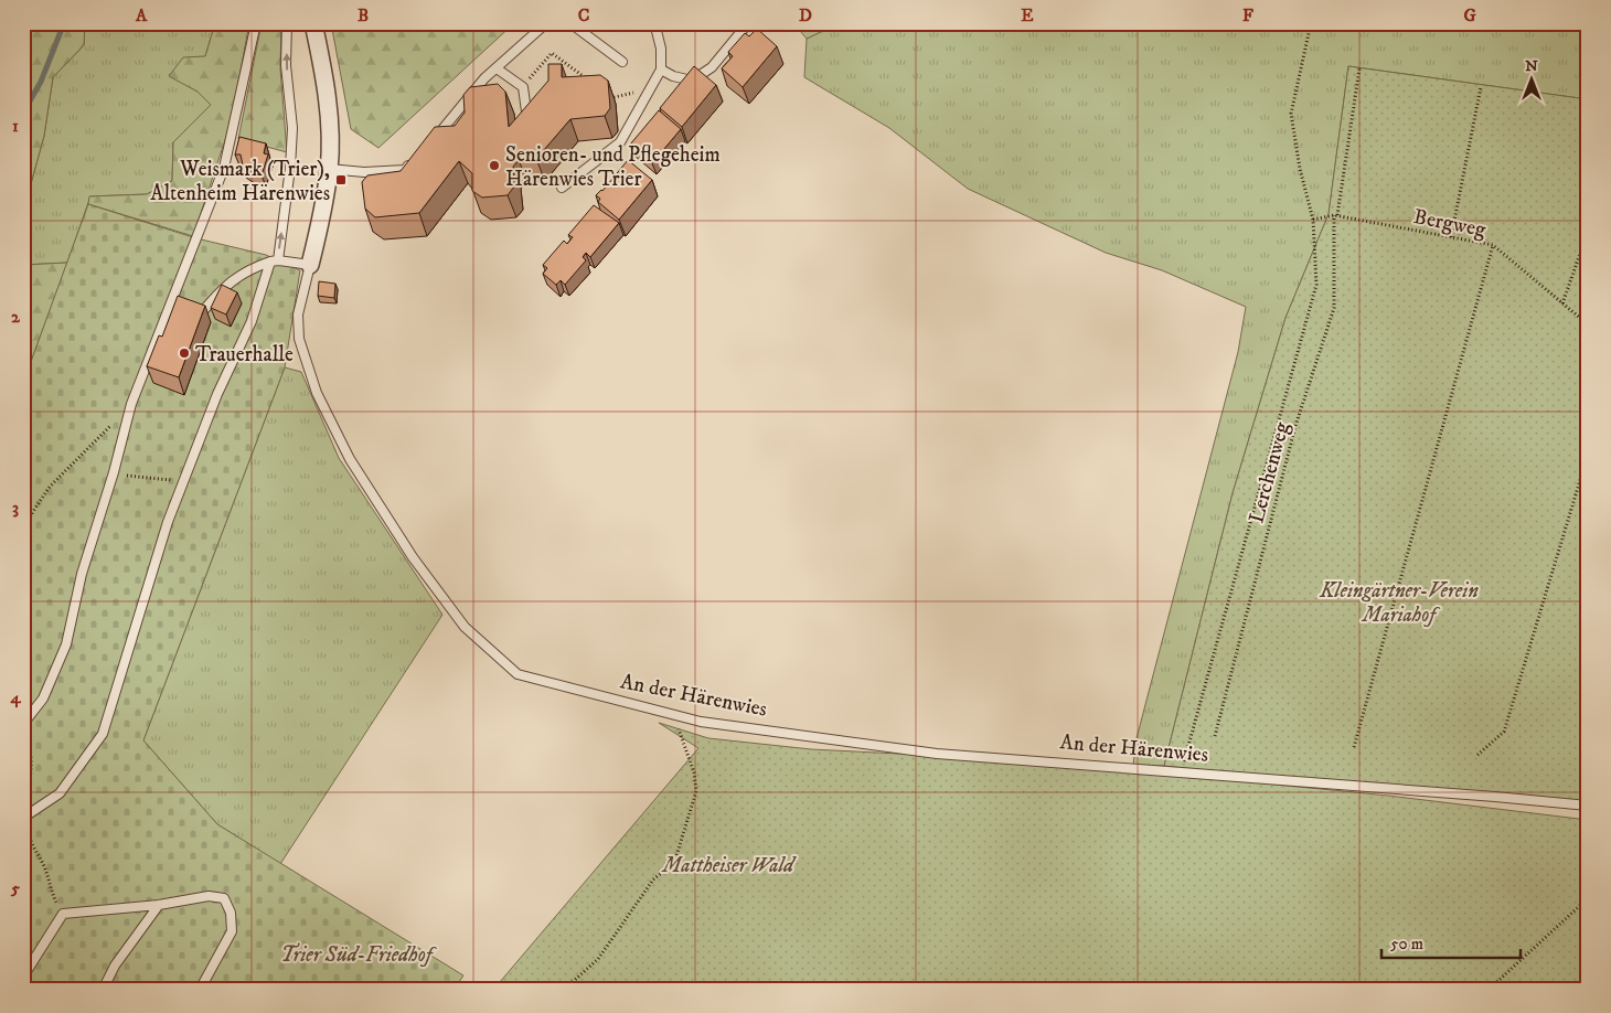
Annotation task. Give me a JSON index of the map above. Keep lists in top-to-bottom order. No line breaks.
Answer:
{"streets":{"street":["An der Härenwies"],"path":["Bergweg","Lerchenweg"]},"crossings":[["Bergweg","Lerchenweg"]],"parks":["Kleingärtner-Verein Mariahof","Mattheiser Wald","Trier Süd-Friedhof"],"places":{"other":["Senioren- und Pflegeheim Härenwies Trier","Trauerhalle"],"transit":["Weismark (Trier), Altenheim Härenwies"]},"scale_bar":"50 m","north":"top","grid":{"columns":["A","B","C","D","E","F","G"],"rows":["1","2","3","4","5"]}}
